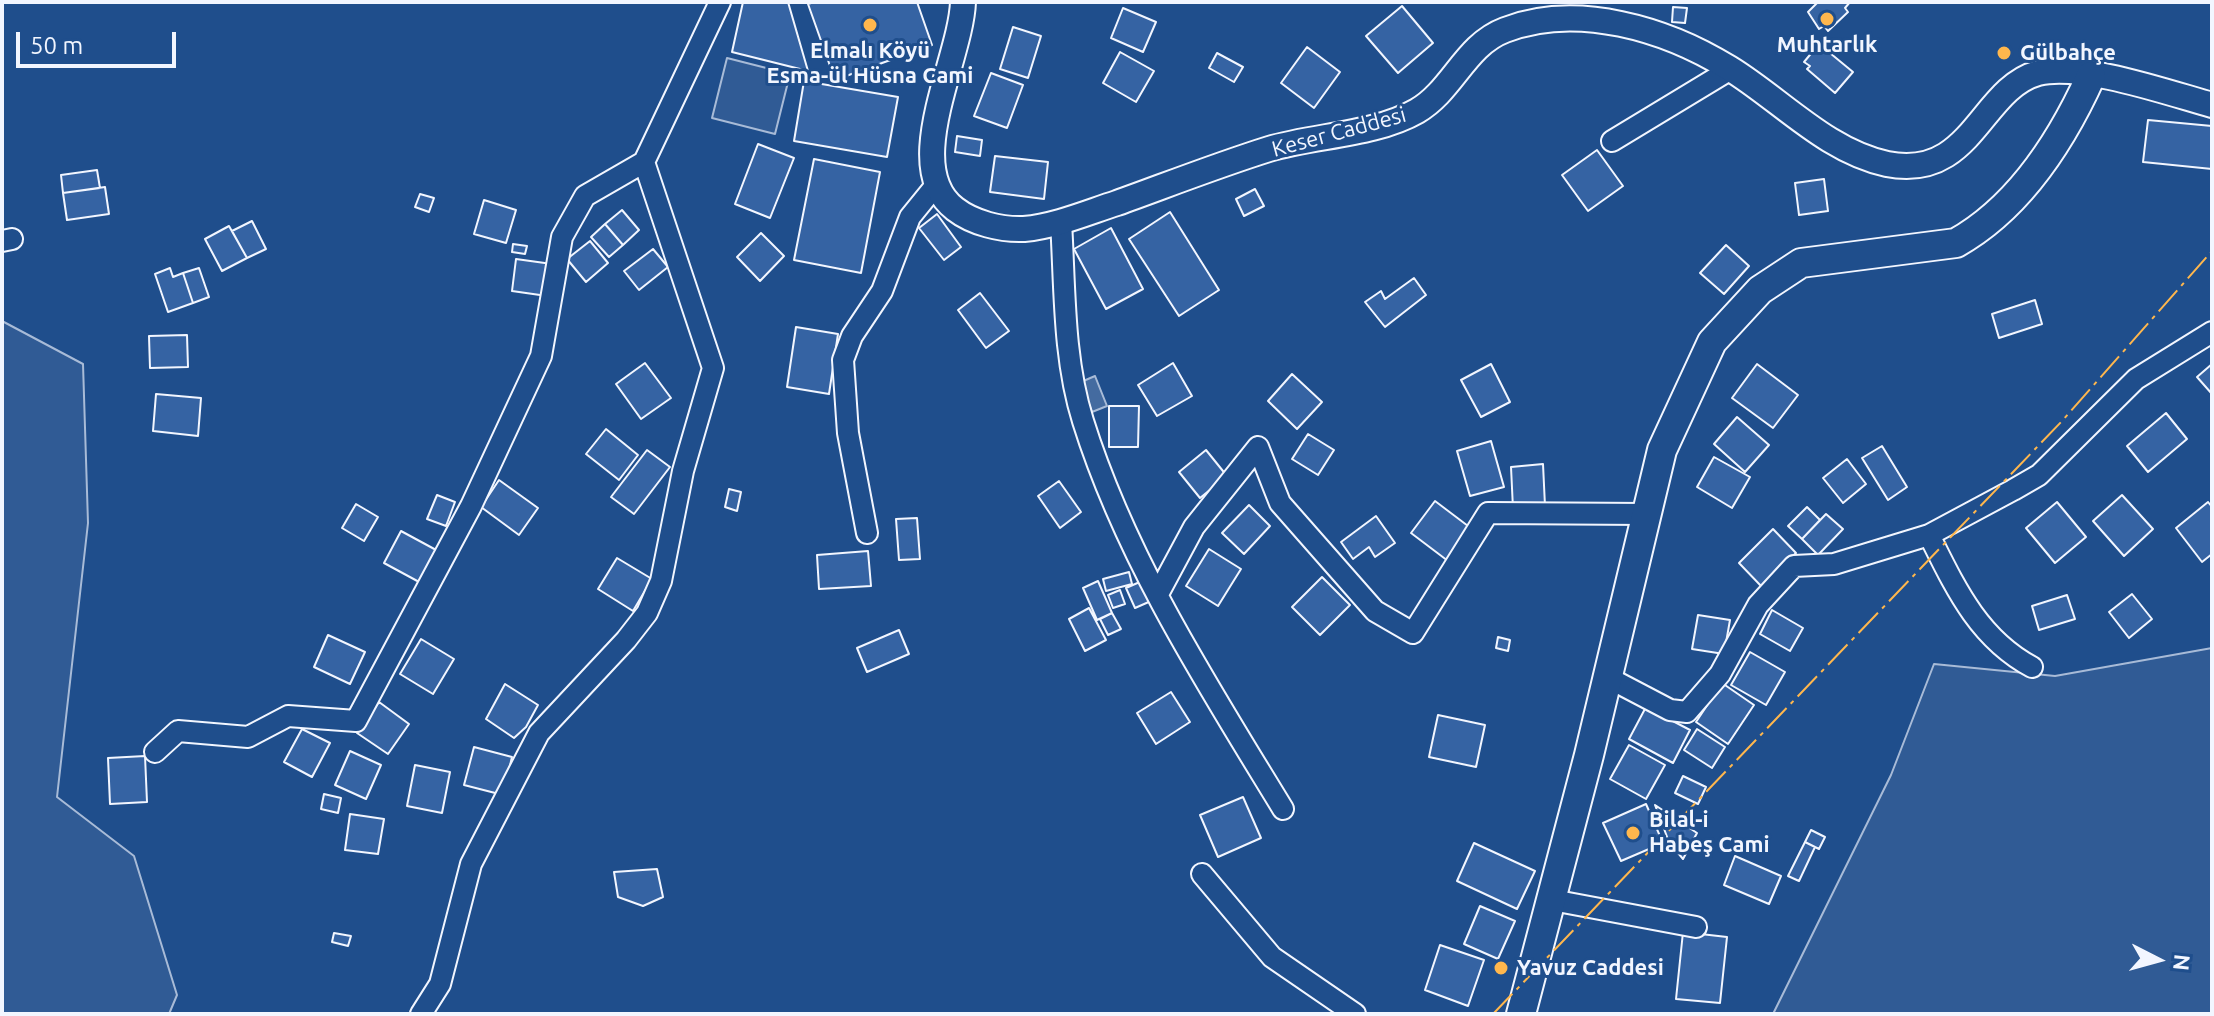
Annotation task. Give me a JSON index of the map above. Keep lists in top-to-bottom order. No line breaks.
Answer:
{"streets":{"street":["Keser Caddesi"]},"places":["Muhtarlık","Elmalı Köyü Esma-ül Hüsna Cami","Gülbahçe","Bilal-i Habeş Cami","Yavuz Caddesi"],"scale_bar":"50 m","north":"right"}
